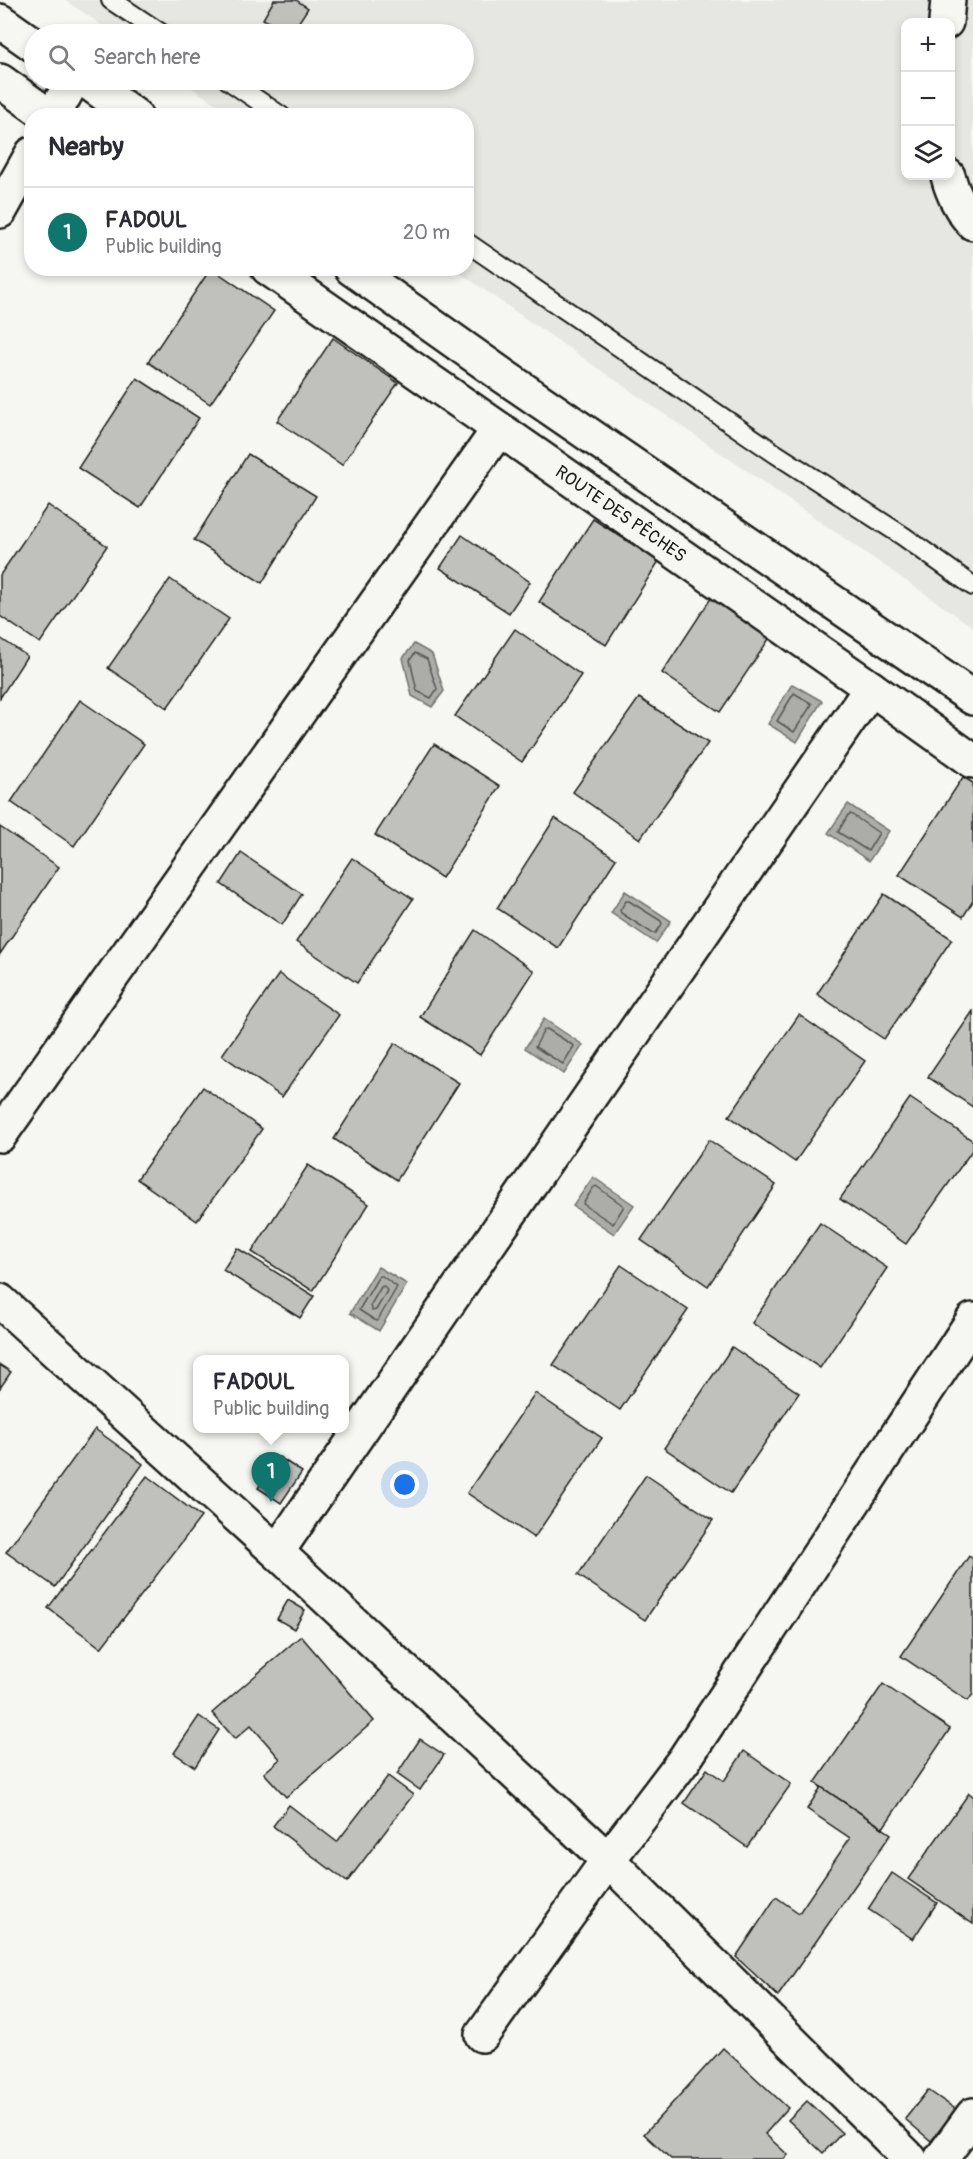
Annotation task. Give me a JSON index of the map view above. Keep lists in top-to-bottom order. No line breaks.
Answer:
{"streets":{"street":["ROUTE DES PÊCHES"]},"page":{"map_buttons":["+","−"],"search":"Search here","heading":"Nearby","list":[{"mark":"1","name":"FADOUL","note":"Public building","value":"20 m"}],"popup":["FADOUL","Public building"],"pins":"1"}}
